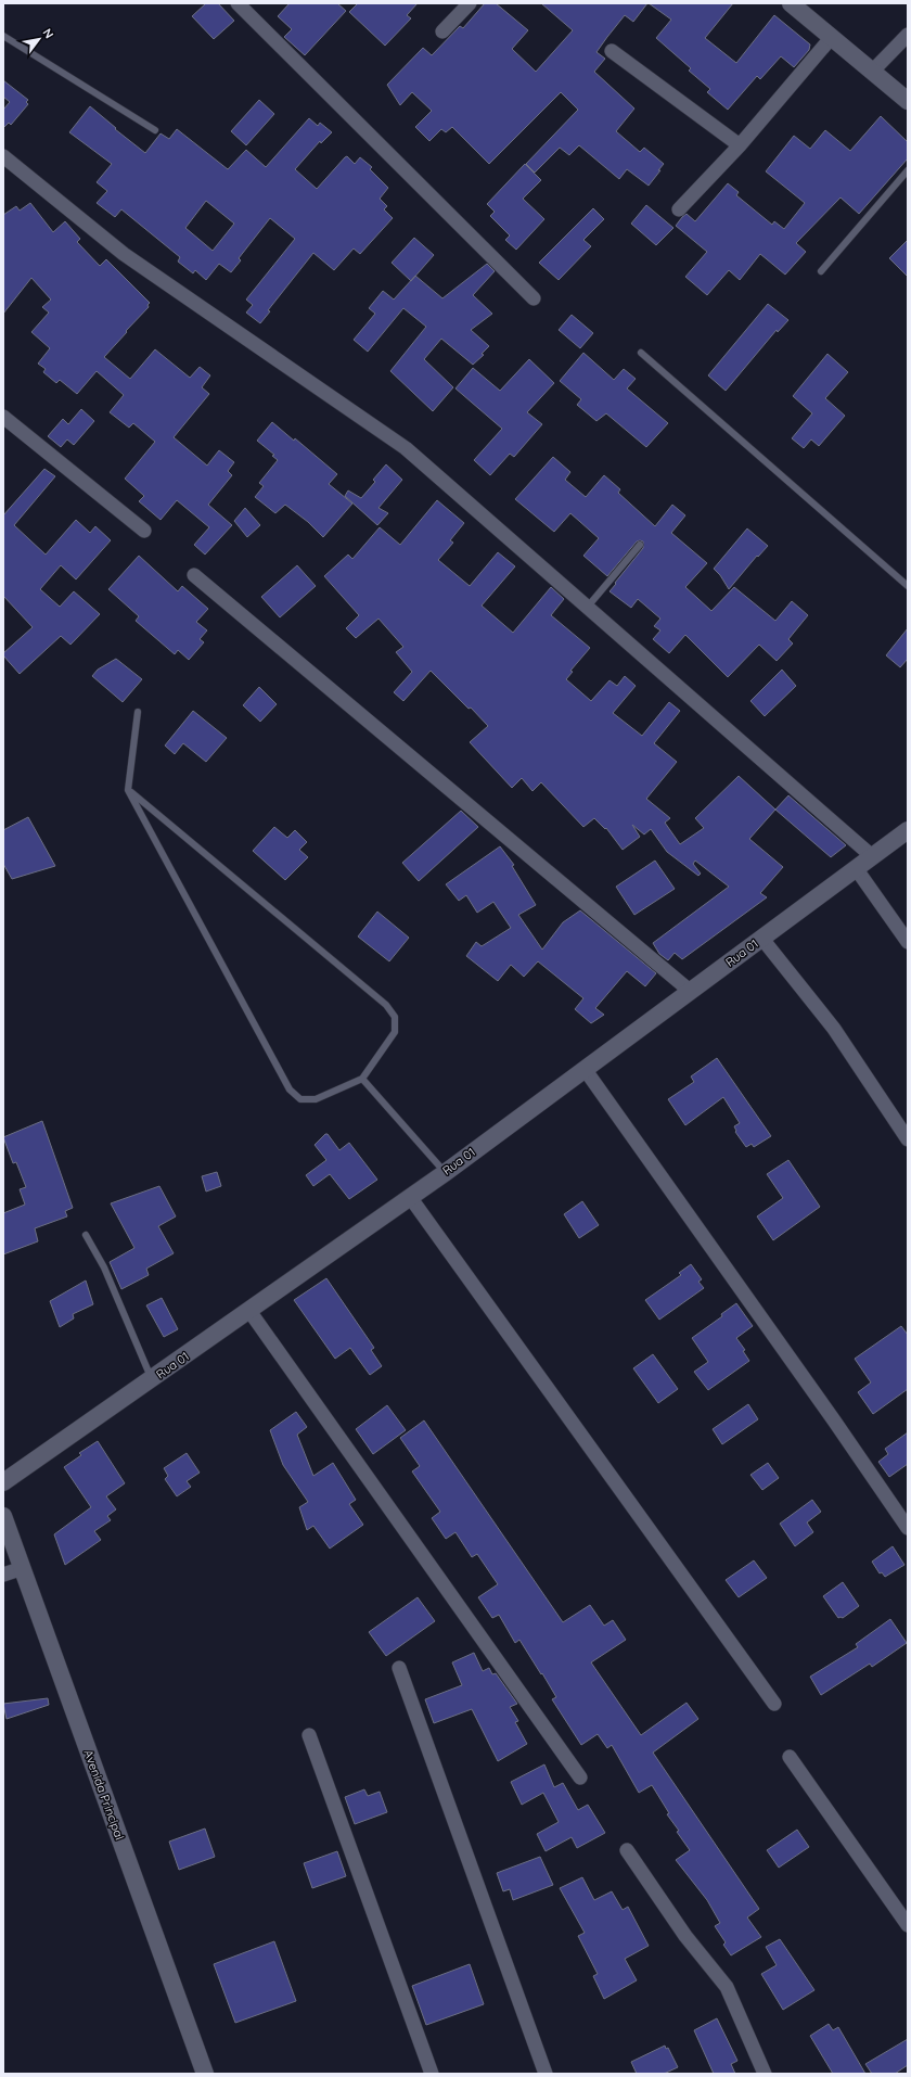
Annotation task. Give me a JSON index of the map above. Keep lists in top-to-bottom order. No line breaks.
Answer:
{"streets":{"street":["Rua 01","Avenida Principal"]},"north":"top right"}
